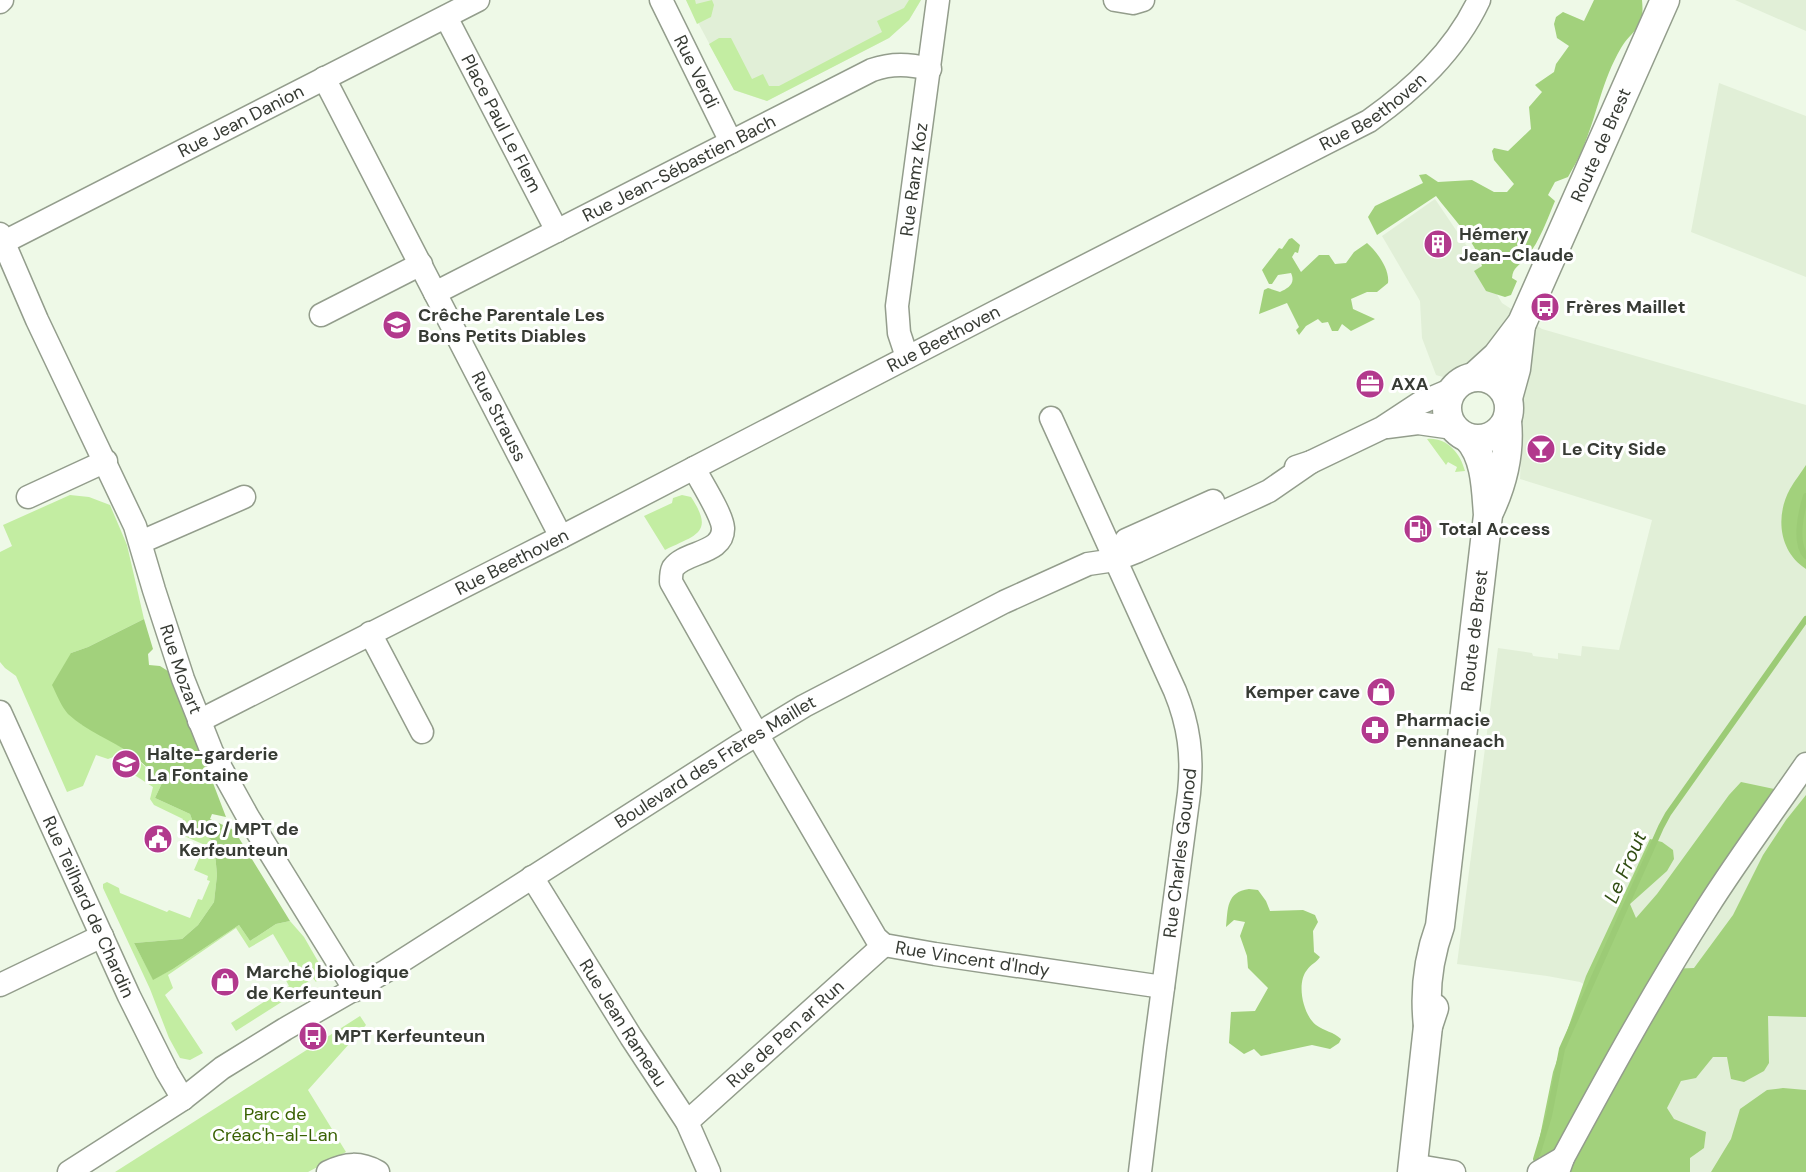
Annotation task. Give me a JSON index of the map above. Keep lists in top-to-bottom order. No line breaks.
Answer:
{"streets":{"main road":["Route de Brest"],"street":["Rue Verdi","Rue Beethoven","Rue Jean Danion","Place Paul Le Flem","Rue Jean-Sébastien Bach","Rue Ramz Koz","Rue Strauss","Rue Mozart","Boulevard des Frères Maillet","Rue Charles Gounod","Rue Teilhard de Chardin","Rue Vincent d'Indy","Rue Jean Rameau","Rue de Pen ar Run"]},"crossings":[["Rue Verdi","Rue Jean-Sébastien Bach"],["Rue Beethoven","Rue Ramz Koz"],["Rue Beethoven","Rue Strauss"],["Rue Beethoven","Rue Mozart"],["Rue Beethoven","Rue Vincent d'Indy"],["Rue Jean Danion","Place Paul Le Flem"],["Rue Jean Danion","Rue Strauss"],["Rue Jean Danion","Rue Mozart"],["Place Paul Le Flem","Rue Jean-Sébastien Bach"],["Route de Brest","Boulevard des Frères Maillet"],["Rue Jean-Sébastien Bach","Rue Ramz Koz"],["Rue Jean-Sébastien Bach","Rue Strauss"],["Rue Mozart","Boulevard des Frères Maillet"],["Boulevard des Frères Maillet","Rue Charles Gounod"],["Boulevard des Frères Maillet","Rue Teilhard de Chardin"],["Boulevard des Frères Maillet","Rue Vincent d'Indy"],["Boulevard des Frères Maillet","Rue Jean Rameau"],["Rue Charles Gounod","Rue Vincent d'Indy"],["Rue Vincent d'Indy","Rue de Pen ar Run"],["Rue Jean Rameau","Rue de Pen ar Run"]],"water":["Le Frout"],"parks":["Parc de Créac'h-al-Lan"],"places":{"building":["Hémery Jean-Claude"],"bus stop":["Frères Maillet","MPT Kerfeunteun"],"school or university":["Crêche Parentale Les Bons Petits Diables","Halte-garderie La Fontaine"],"office":["AXA"],"bar":["Le City Side"],"fuel station":["Total Access"],"shop":["Kemper cave","Marché biologique de Kerfeunteun"],"pharmacy":["Pharmacie Pennaneach"],"public building":["MJC / MPT de Kerfeunteun"]}}
